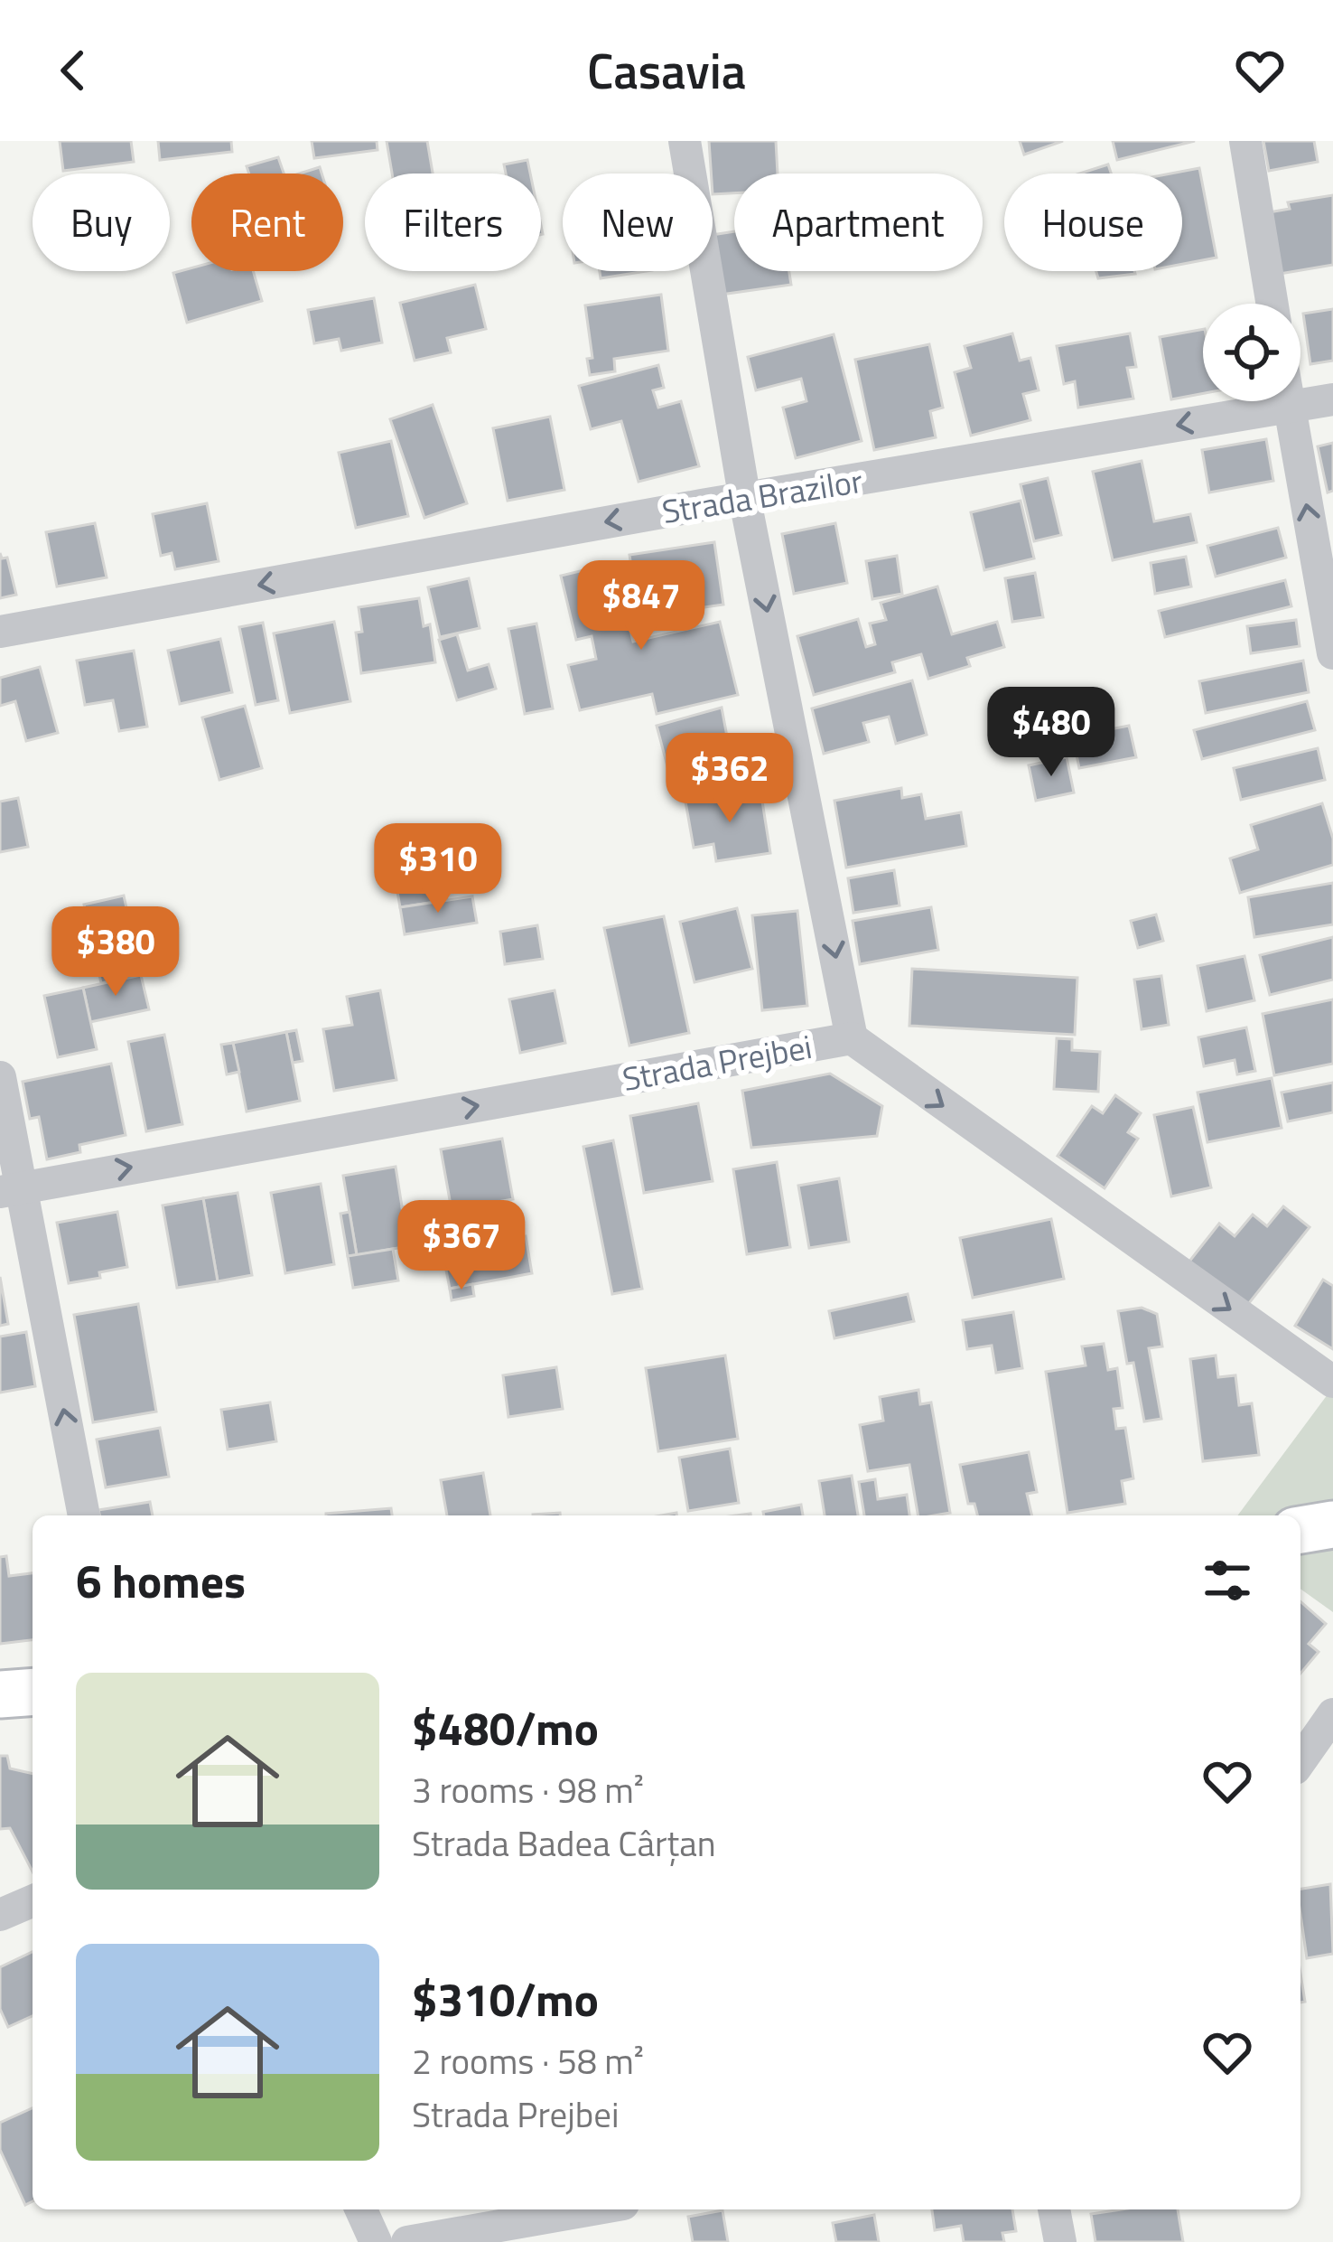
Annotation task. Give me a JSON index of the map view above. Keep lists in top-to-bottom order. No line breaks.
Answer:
{"streets":{"street":["Strada Brazilor","Strada Prejbei"]},"one_way":["Strada Brazilor","Strada Prejbei"],"page":{"header":"Casavia","chip":["Buy","Rent","Filters","New","Apartment","House"],"price":["$847","$480","$362","$310","$380","$367"],"heading":"6 homes","list":[{"name":"$480/mo","note":"3 rooms · 98 m² · Strada Badea Cârțan"},{"name":"$310/mo","note":"2 rooms · 58 m² · Strada Prejbei"}]}}
